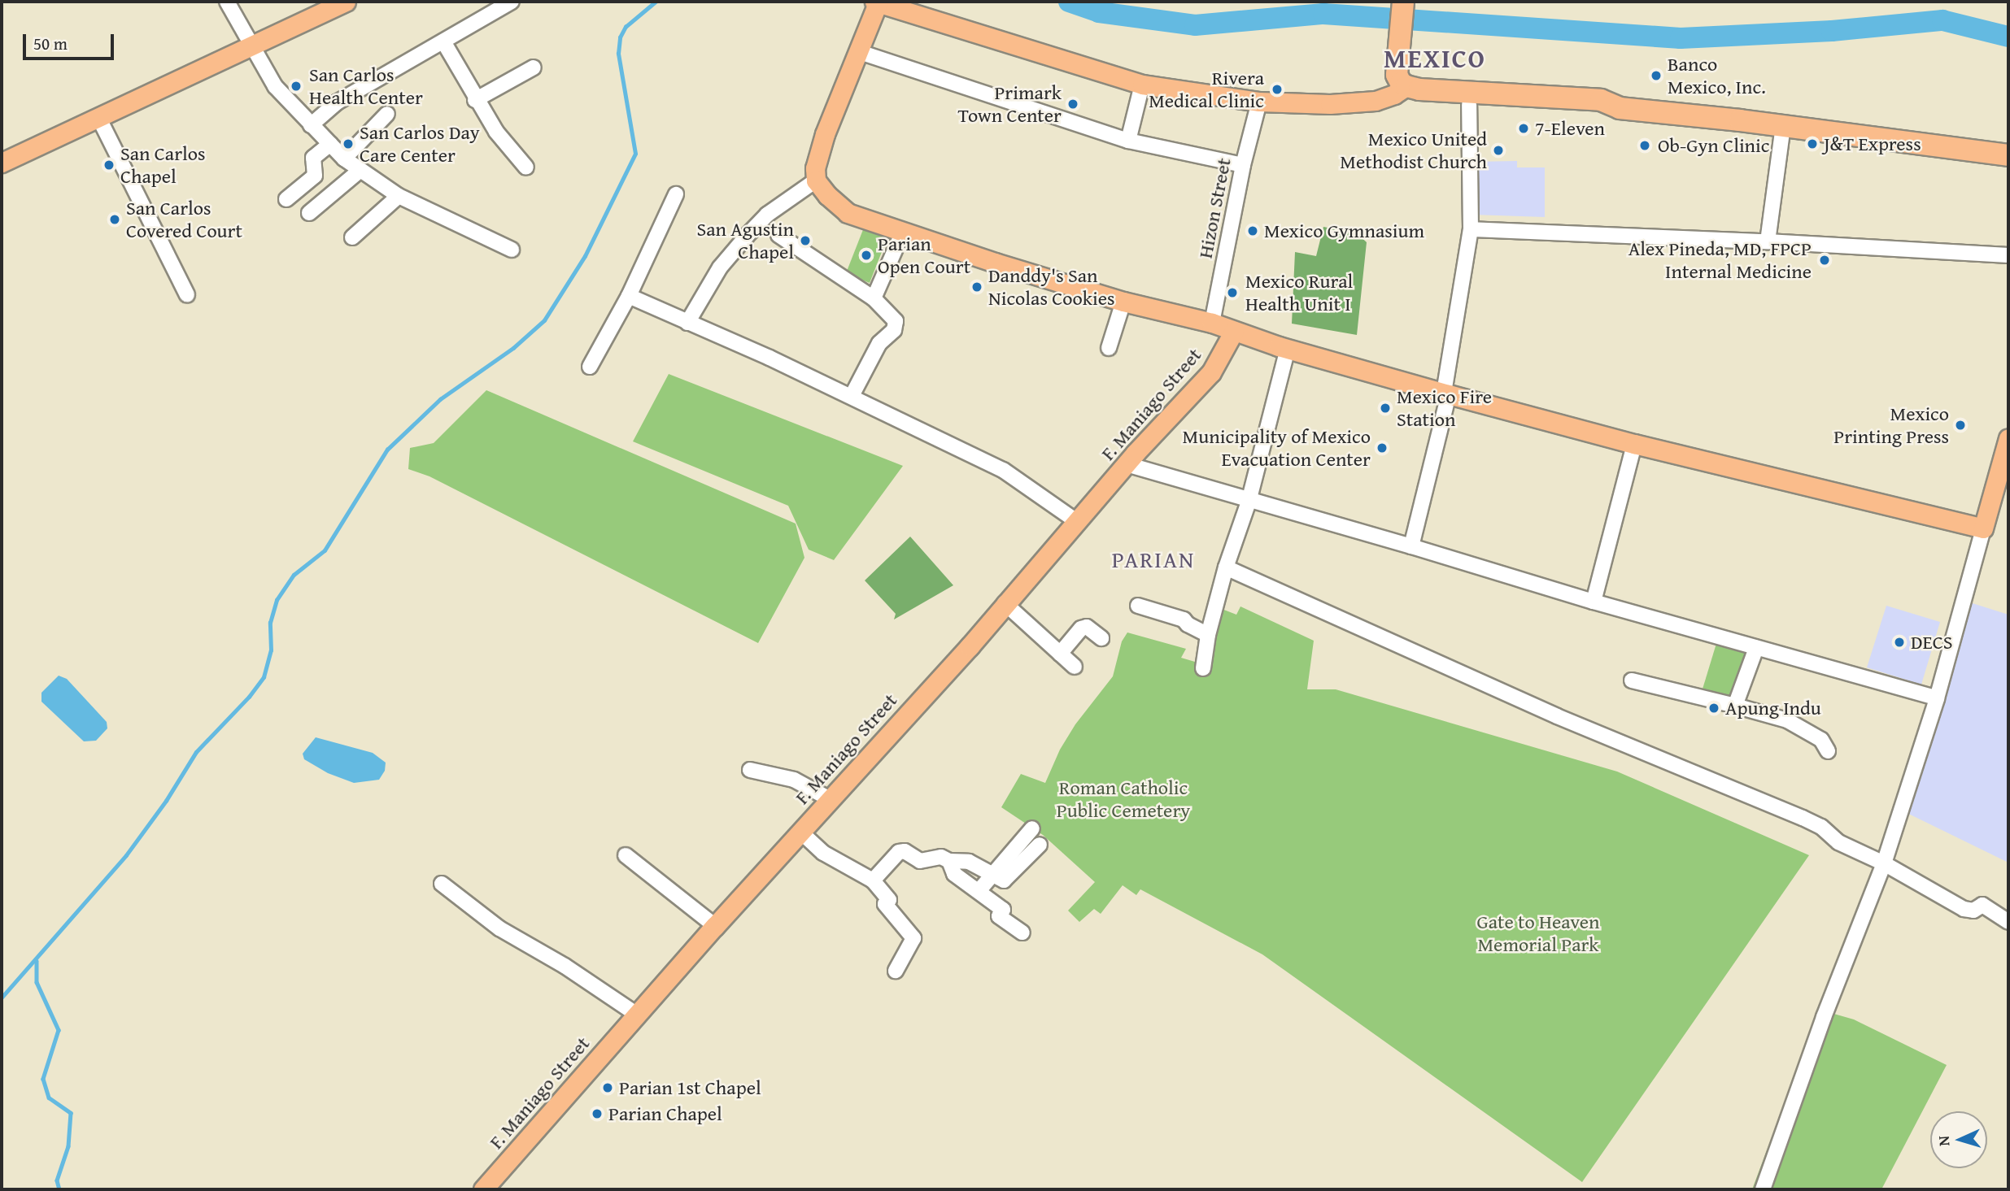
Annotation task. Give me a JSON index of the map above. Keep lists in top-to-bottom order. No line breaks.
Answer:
{"streets":{"main road":["F. Maniago Street"],"street":["Hizon Street"]},"districts":["MEXICO","PARIAN"],"parks":["Roman Catholic Public Cemetery","Gate to Heaven Memorial Park"],"places":["Banco Mexico, Inc.","San Carlos Health Center","Rivera Medical Clinic","Primark Town Center","7-Eleven","San Carlos Day Care Center","J&T Express","Ob-Gyn Clinic","Mexico United Methodist Church","San Carlos Chapel","San Carlos Covered Court","Mexico Gymnasium","San Agustin Chapel","Parian Open Court","Alex Pineda, MD, FPCP Internal Medicine","Danddy's San Nicolas Cookies","Mexico Rural Health Unit I","Mexico Fire Station","Mexico Printing Press","Municipality of Mexico Evacuation Center","DECS","Apung Indu","Parian 1st Chapel","Parian Chapel"],"scale_bar":"50 m","north":"left"}
